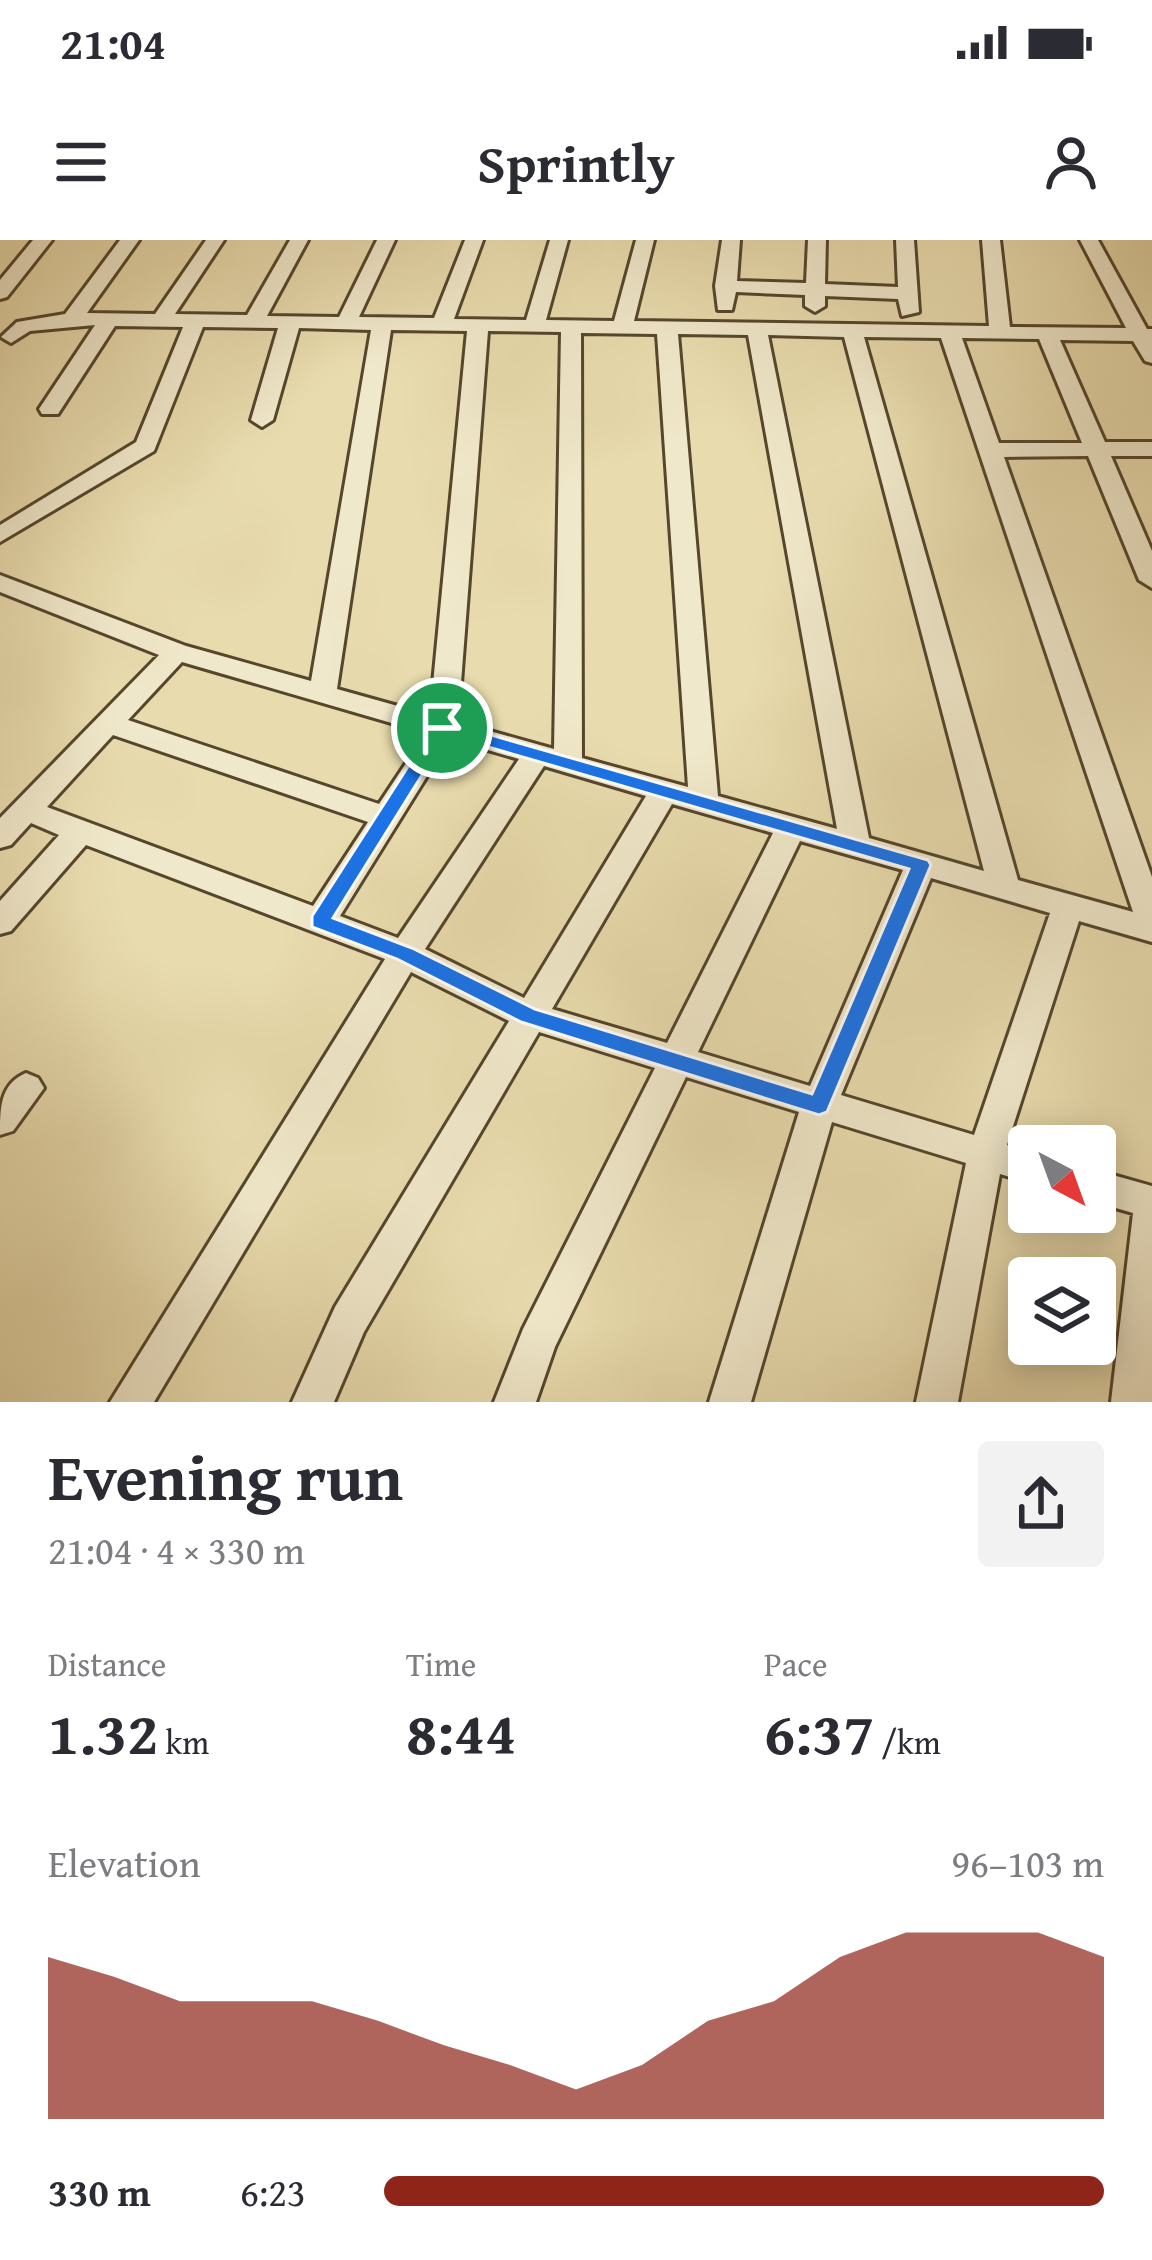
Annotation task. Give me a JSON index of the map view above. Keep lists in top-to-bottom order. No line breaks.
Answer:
{"north":"bottom right","page":{"status":"21:04","header":"Sprintly","heading":["Evening run","21:04 · 4 × 330 m"],"stats":[["Distance","1.32 km"],["Time","8:44"],["Pace","6:37 /km"]],"chart":["Elevation","96–103 m"],"list":[{"name":"330 m","note":"6:23"}]}}
